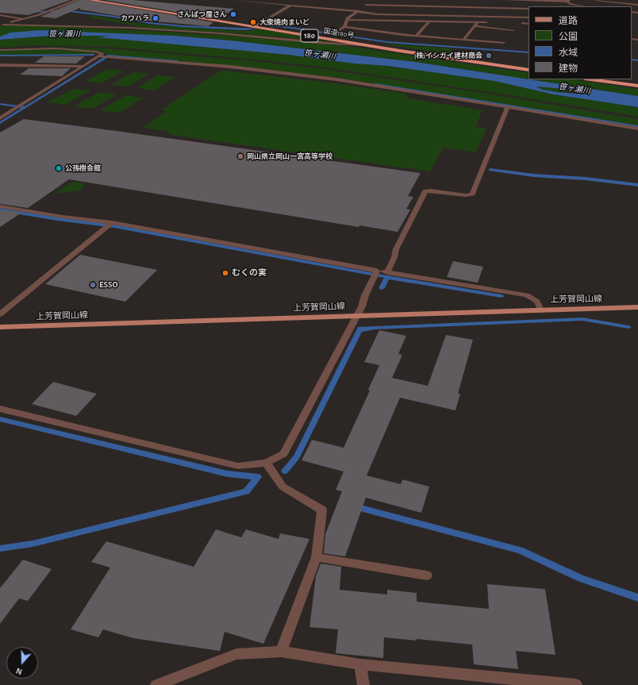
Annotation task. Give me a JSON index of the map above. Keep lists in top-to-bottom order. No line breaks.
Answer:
{"streets":{"highway":["国道180号","180"],"main road":["上芳賀岡山線"]},"water":["笹ヶ瀬川"],"places":["さんぱつ屋さん","カワハラ","大衆焼肉まいど","(株)イシガイ建材商会","岡山県立岡山一宮高等学校","公孫樹会館","むくの実","ESSO"],"legend":["道路","公園","水域","建物"],"north":"bottom"}
